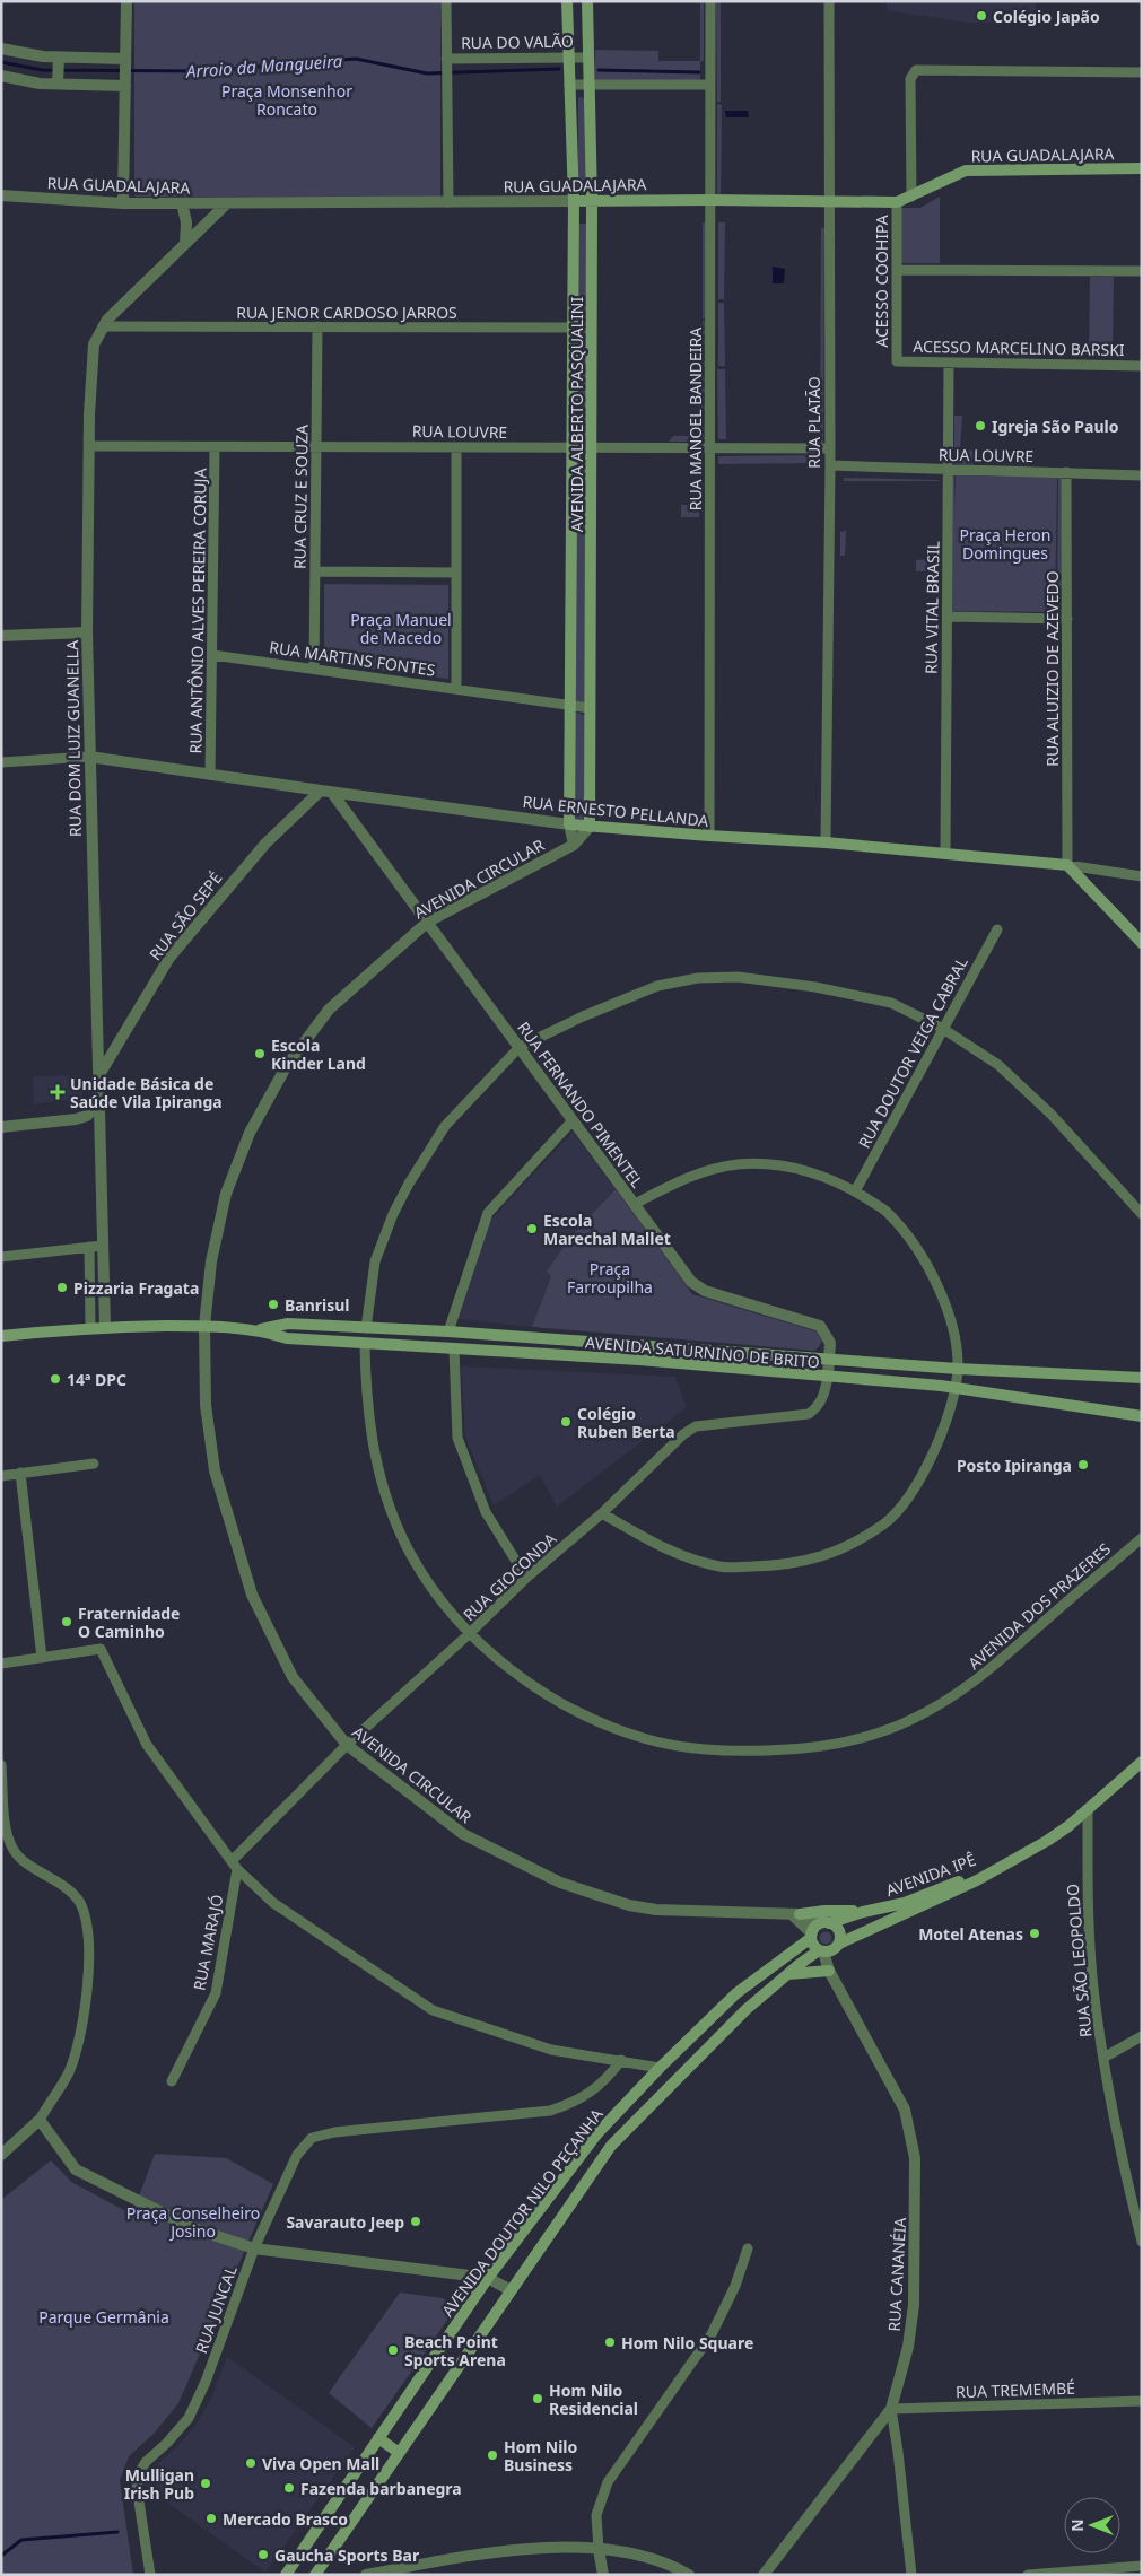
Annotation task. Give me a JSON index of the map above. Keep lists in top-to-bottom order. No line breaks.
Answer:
{"streets":{"main road":["RUA GUADALAJARA","AVENIDA ALBERTO PASQUALINI","RUA ERNESTO PELLANDA","AVENIDA SATURNINO DE BRITO","AVENIDA IPÊ","AVENIDA DOUTOR NILO PEÇANHA"],"street":["RUA DO VALÃO","ACESSO COOHIPA","RUA JENOR CARDOSO JARROS","ACESSO MARCELINO BARSKI","RUA MANOEL BANDEIRA","RUA PLATÃO","RUA LOUVRE","RUA CRUZ E SOUZA","RUA VITAL BRASIL","RUA ANTÔNIO ALVES PEREIRA CORUJA","RUA MARTINS FONTES","RUA ALUIZIO DE AZEVEDO","RUA DOM LUIZ GUANELLA","AVENIDA CIRCULAR","RUA SÃO SEPÉ","RUA DOUTOR VEIGA CABRAL","RUA FERNANDO PIMENTEL","RUA GIOCONDA","AVENIDA DOS PRAZERES","RUA MARAJÓ","RUA SÃO LEOPOLDO","RUA CANANÉIA","RUA JUNCAL","RUA TREMEMBÉ"]},"crossings":[["RUA DO VALÃO","AVENIDA ALBERTO PASQUALINI"],["RUA GUADALAJARA","ACESSO COOHIPA"],["RUA GUADALAJARA","AVENIDA ALBERTO PASQUALINI"],["RUA GUADALAJARA","RUA MANOEL BANDEIRA"],["RUA GUADALAJARA","RUA PLATÃO"],["RUA GUADALAJARA","RUA DOM LUIZ GUANELLA"],["ACESSO COOHIPA","ACESSO MARCELINO BARSKI"],["RUA JENOR CARDOSO JARROS","AVENIDA ALBERTO PASQUALINI"],["RUA JENOR CARDOSO JARROS","RUA CRUZ E SOUZA"],["RUA JENOR CARDOSO JARROS","RUA DOM LUIZ GUANELLA"],["ACESSO MARCELINO BARSKI","RUA VITAL BRASIL"],["AVENIDA ALBERTO PASQUALINI","RUA LOUVRE"],["AVENIDA ALBERTO PASQUALINI","RUA MARTINS FONTES"],["AVENIDA ALBERTO PASQUALINI","RUA ERNESTO PELLANDA"],["AVENIDA ALBERTO PASQUALINI","AVENIDA CIRCULAR"],["RUA MANOEL BANDEIRA","RUA LOUVRE"],["RUA MANOEL BANDEIRA","RUA ERNESTO PELLANDA"],["RUA PLATÃO","RUA LOUVRE"],["RUA PLATÃO","RUA ERNESTO PELLANDA"],["RUA LOUVRE","RUA CRUZ E SOUZA"],["RUA LOUVRE","RUA VITAL BRASIL"],["RUA LOUVRE","RUA ANTÔNIO ALVES PEREIRA CORUJA"],["RUA LOUVRE","RUA ALUIZIO DE AZEVEDO"],["RUA LOUVRE","RUA DOM LUIZ GUANELLA"],["RUA CRUZ E SOUZA","RUA MARTINS FONTES"],["RUA VITAL BRASIL","RUA ERNESTO PELLANDA"],["RUA ANTÔNIO ALVES PEREIRA CORUJA","RUA MARTINS FONTES"],["RUA ANTÔNIO ALVES PEREIRA CORUJA","RUA ERNESTO PELLANDA"],["RUA ALUIZIO DE AZEVEDO","RUA ERNESTO PELLANDA"],["RUA DOM LUIZ GUANELLA","RUA ERNESTO PELLANDA"],["RUA DOM LUIZ GUANELLA","RUA SÃO SEPÉ"],["RUA DOM LUIZ GUANELLA","AVENIDA SATURNINO DE BRITO"],["RUA ERNESTO PELLANDA","AVENIDA CIRCULAR"],["RUA ERNESTO PELLANDA","RUA SÃO SEPÉ"],["RUA ERNESTO PELLANDA","RUA FERNANDO PIMENTEL"],["AVENIDA CIRCULAR","RUA FERNANDO PIMENTEL"],["AVENIDA CIRCULAR","AVENIDA SATURNINO DE BRITO"],["AVENIDA CIRCULAR","RUA GIOCONDA"],["AVENIDA CIRCULAR","AVENIDA IPÊ"],["AVENIDA CIRCULAR","AVENIDA DOUTOR NILO PEÇANHA"],["AVENIDA CIRCULAR","RUA CANANÉIA"],["RUA SÃO SEPÉ","RUA FERNANDO PIMENTEL"],["RUA FERNANDO PIMENTEL","AVENIDA SATURNINO DE BRITO"],["RUA FERNANDO PIMENTEL","RUA GIOCONDA"],["AVENIDA SATURNINO DE BRITO","RUA GIOCONDA"],["AVENIDA SATURNINO DE BRITO","AVENIDA DOS PRAZERES"],["RUA GIOCONDA","AVENIDA DOS PRAZERES"],["RUA GIOCONDA","RUA MARAJÓ"],["AVENIDA IPÊ","RUA SÃO LEOPOLDO"],["AVENIDA IPÊ","AVENIDA DOUTOR NILO PEÇANHA"],["AVENIDA IPÊ","RUA CANANÉIA"],["AVENIDA DOUTOR NILO PEÇANHA","RUA CANANÉIA"],["RUA CANANÉIA","RUA TREMEMBÉ"]],"water":["Arroio da Mangueira"],"parks":["Praça Monsenhor Roncato","Praça Heron Domingues","Praça Manuel de Macedo","Praça Farroupilha","Praça Conselheiro Josino","Parque Germânia"],"places":{"other":["Colégio Japão","Igreja São Paulo","Escola Kinder Land","Escola Marechal Mallet","Pizzaria Fragata","Banrisul","14ª DPC","Colégio Ruben Berta","Posto Ipiranga","Fraternidade O Caminho","Motel Atenas","Savarauto Jeep","Hom Nilo Square","Beach Point Sports Arena","Hom Nilo Residencial","Hom Nilo Business","Viva Open Mall","Mulligan Irish Pub","Fazenda barbanegra","Mercado Brasco","Gaucha Sports Bar"],"health":["Unidade Básica de Saúde Vila Ipiranga"]},"north":"left"}
